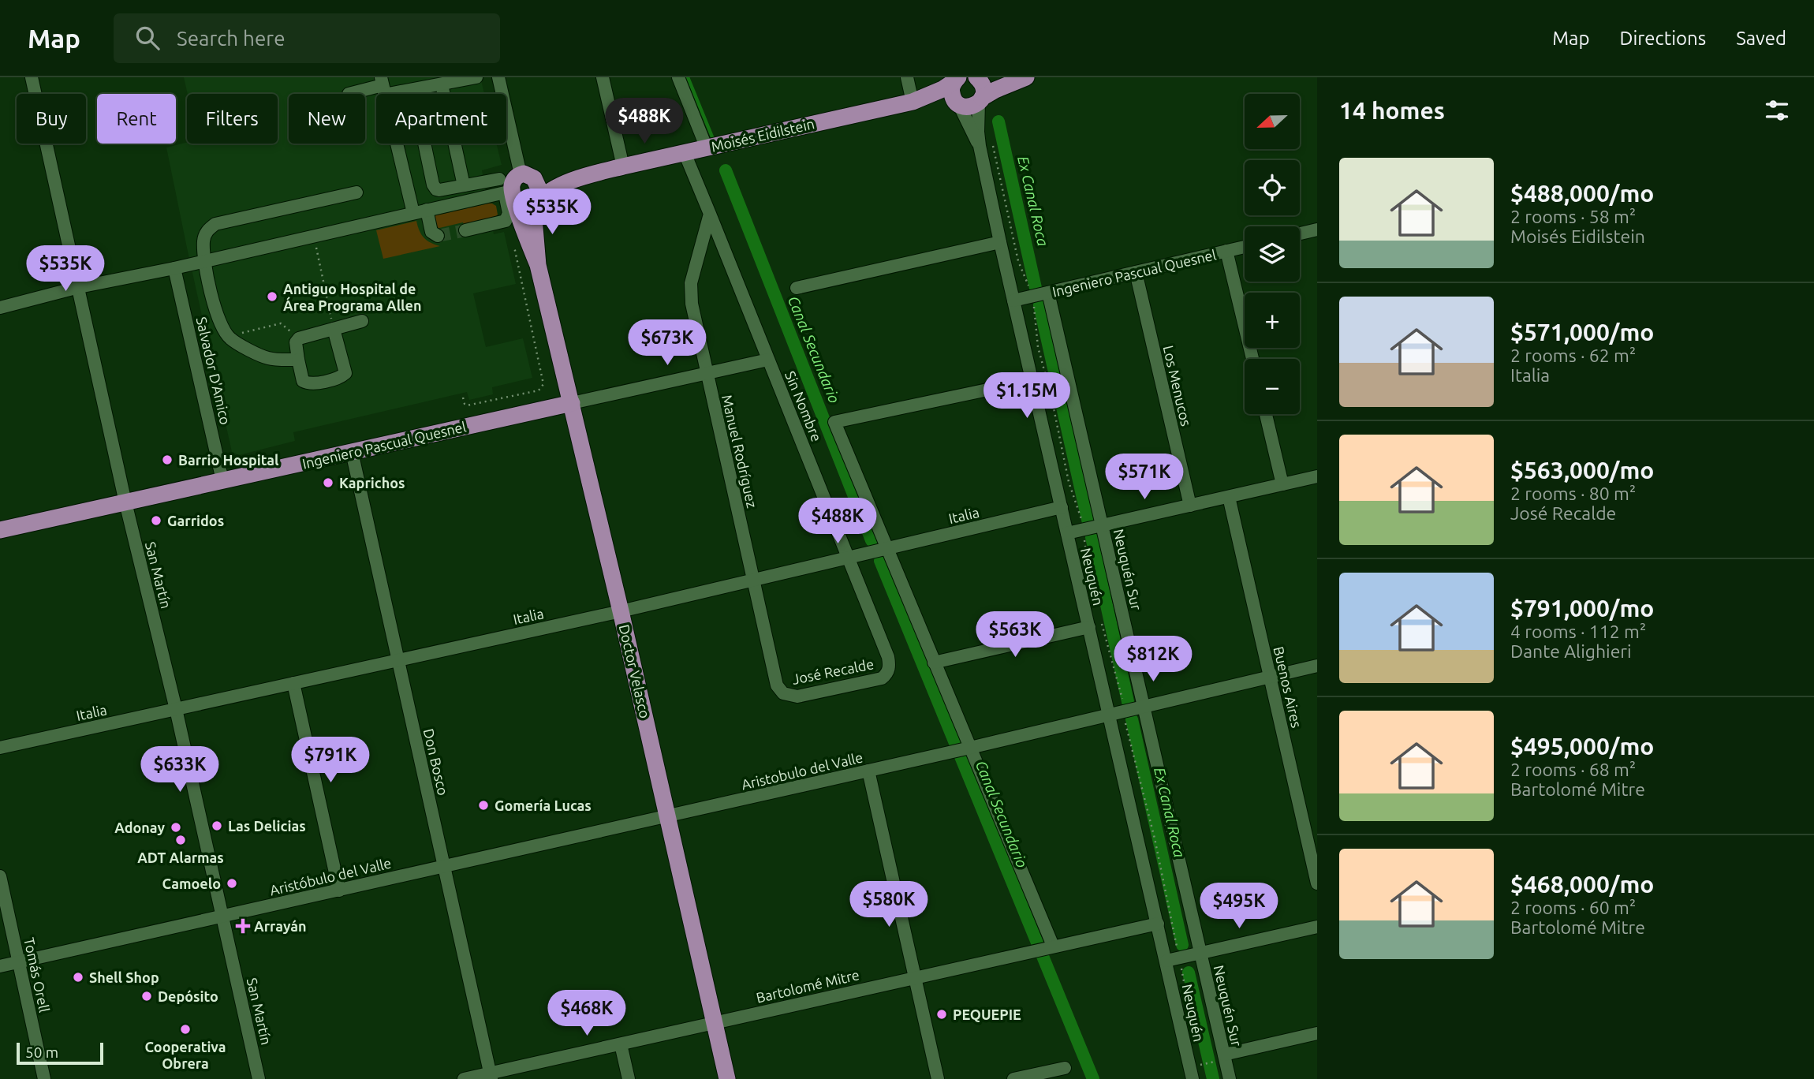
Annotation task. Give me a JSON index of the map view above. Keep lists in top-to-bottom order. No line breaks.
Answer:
{"streets":{"main road":["Moisés Eidilstein","Ingeniero Pascual Quesnel","Doctor Velasco"],"street":["Salvador D'Amico","Los Menucos","Sin Nombre","Manuel Rodríguez","Italia","Neuquén Sur","San Martín","Neuquén","José Recalde","Buenos Aires","Don Bosco","Aristobulo del Valle","Aristóbulo del Valle","Tomás Orell","Bartolomé Mitre"]},"crossings":[["Moisés Eidilstein","Sin Nombre"],["Moisés Eidilstein","Neuquén"],["Moisés Eidilstein","Doctor Velasco"],["Ingeniero Pascual Quesnel","Salvador D'Amico"],["Ingeniero Pascual Quesnel","Los Menucos"],["Ingeniero Pascual Quesnel","Sin Nombre"],["Ingeniero Pascual Quesnel","Manuel Rodríguez"],["Ingeniero Pascual Quesnel","Neuquén Sur"],["Ingeniero Pascual Quesnel","San Martín"],["Ingeniero Pascual Quesnel","Neuquén"],["Ingeniero Pascual Quesnel","Doctor Velasco"],["Ingeniero Pascual Quesnel","Don Bosco"],["Sin Nombre","Manuel Rodríguez"],["Sin Nombre","Italia"],["Sin Nombre","Neuquén"],["Sin Nombre","José Recalde"],["Manuel Rodríguez","Italia"],["Manuel Rodríguez","José Recalde"],["Italia","San Martín"],["Italia","Neuquén"],["Italia","Doctor Velasco"],["Italia","Don Bosco"],["San Martín","Aristóbulo del Valle"],["Neuquén","Bartolomé Mitre"],["Doctor Velasco","Aristobulo del Valle"],["Doctor Velasco","Aristóbulo del Valle"],["Doctor Velasco","Bartolomé Mitre"],["Don Bosco","Aristóbulo del Valle"],["Don Bosco","Bartolomé Mitre"],["Aristobulo del Valle","Aristóbulo del Valle"],["Aristóbulo del Valle","Tomás Orell"]],"water":["Ex Canal Roca","Canal Secundario"],"places":{"other":["Antiguo Hospital de Área Programa Allen","Barrio Hospital","Kaprichos","Garridos","Gomería Lucas","Las Delicias","Adonay","ADT Alarmas","Camoelo","Shell Shop","Depósito","PEQUEPIE","Cooperativa Obrera"],"health":["Arrayán"]},"scale_bar":"50 m","north":"left","page":{"header":"Map","search":"Search here","nav":["Map","Directions","Saved"],"heading":"14 homes","map_buttons":["+","−"],"chip":["Buy","Rent","Filters","New","Apartment"],"price":["$488K","$535K","$535K","$673K","$1.15M","$571K","$488K","$563K","$812K","$791K","$633K","$580K","$495K","$468K"],"list":[{"name":"$488,000/mo","note":"2 rooms · 58 m² · Moisés Eidilstein"},{"name":"$571,000/mo","note":"2 rooms · 62 m² · Italia"},{"name":"$563,000/mo","note":"2 rooms · 80 m² · José Recalde"},{"name":"$791,000/mo","note":"4 rooms · 112 m² · Dante Alighieri"},{"name":"$495,000/mo","note":"2 rooms · 68 m² · Bartolomé Mitre"},{"name":"$468,000/mo","note":"2 rooms · 60 m² · Bartolomé Mitre"}],"scale":"50 m"}}
